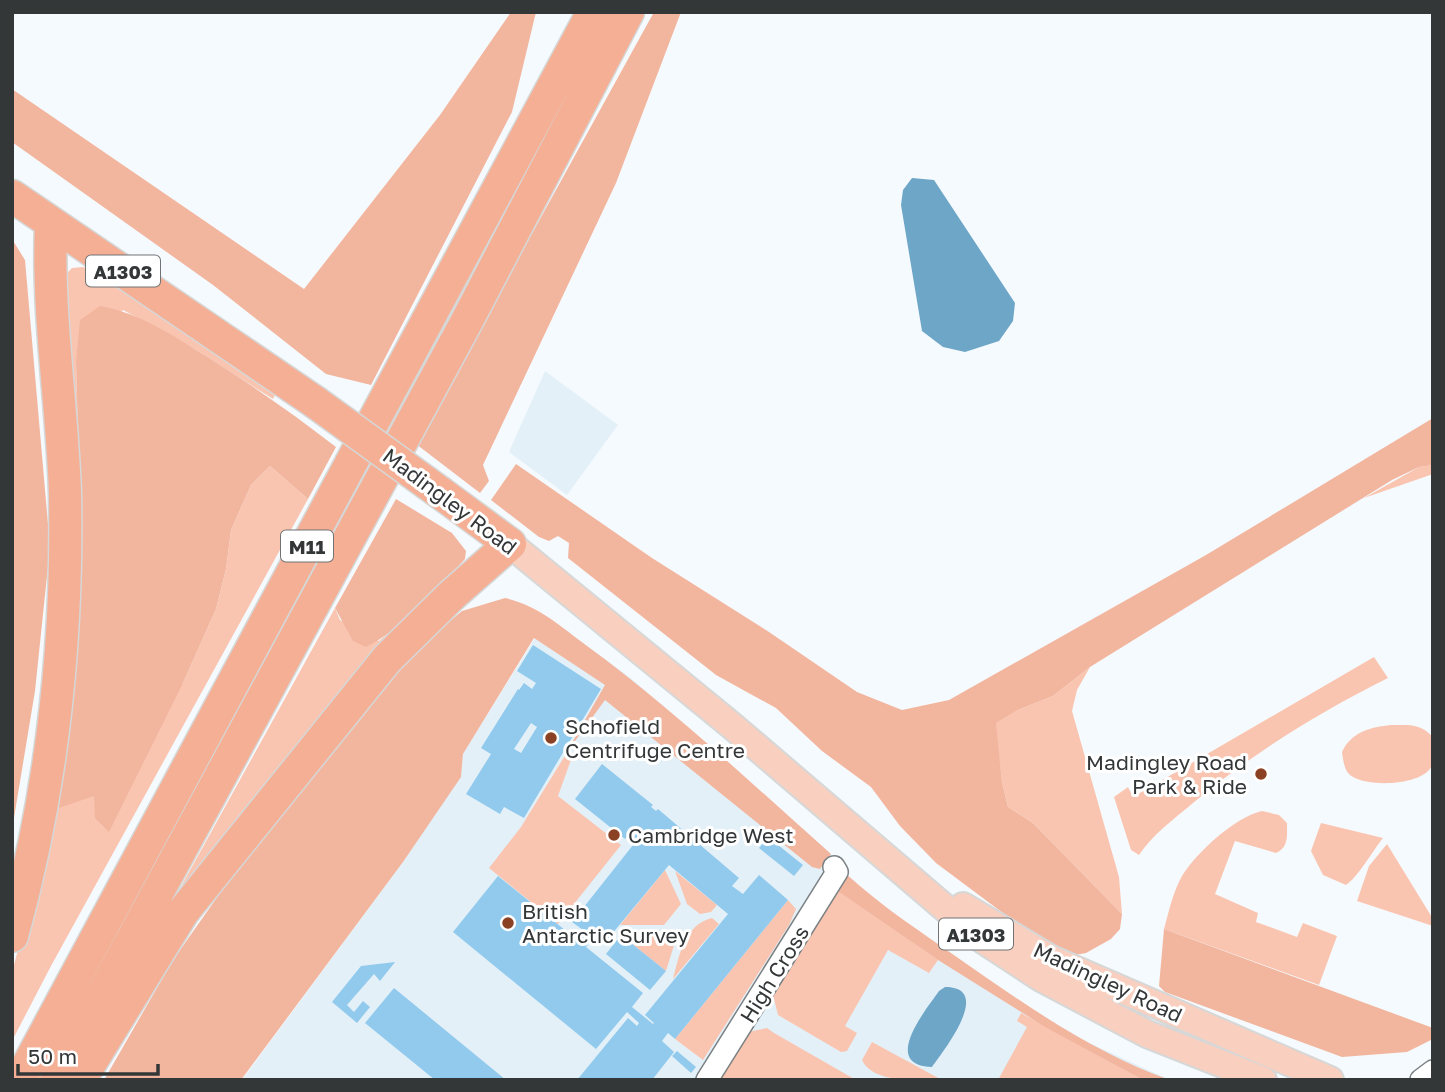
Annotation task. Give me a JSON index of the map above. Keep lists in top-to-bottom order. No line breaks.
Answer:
{"streets":{"highway":["A1303","Madingley Road","M11"],"street":["High Cross"]},"places":["Schofield Centrifuge Centre","Madingley Road Park & Ride","Cambridge West","British Antarctic Survey"],"scale_bar":"50 m"}
